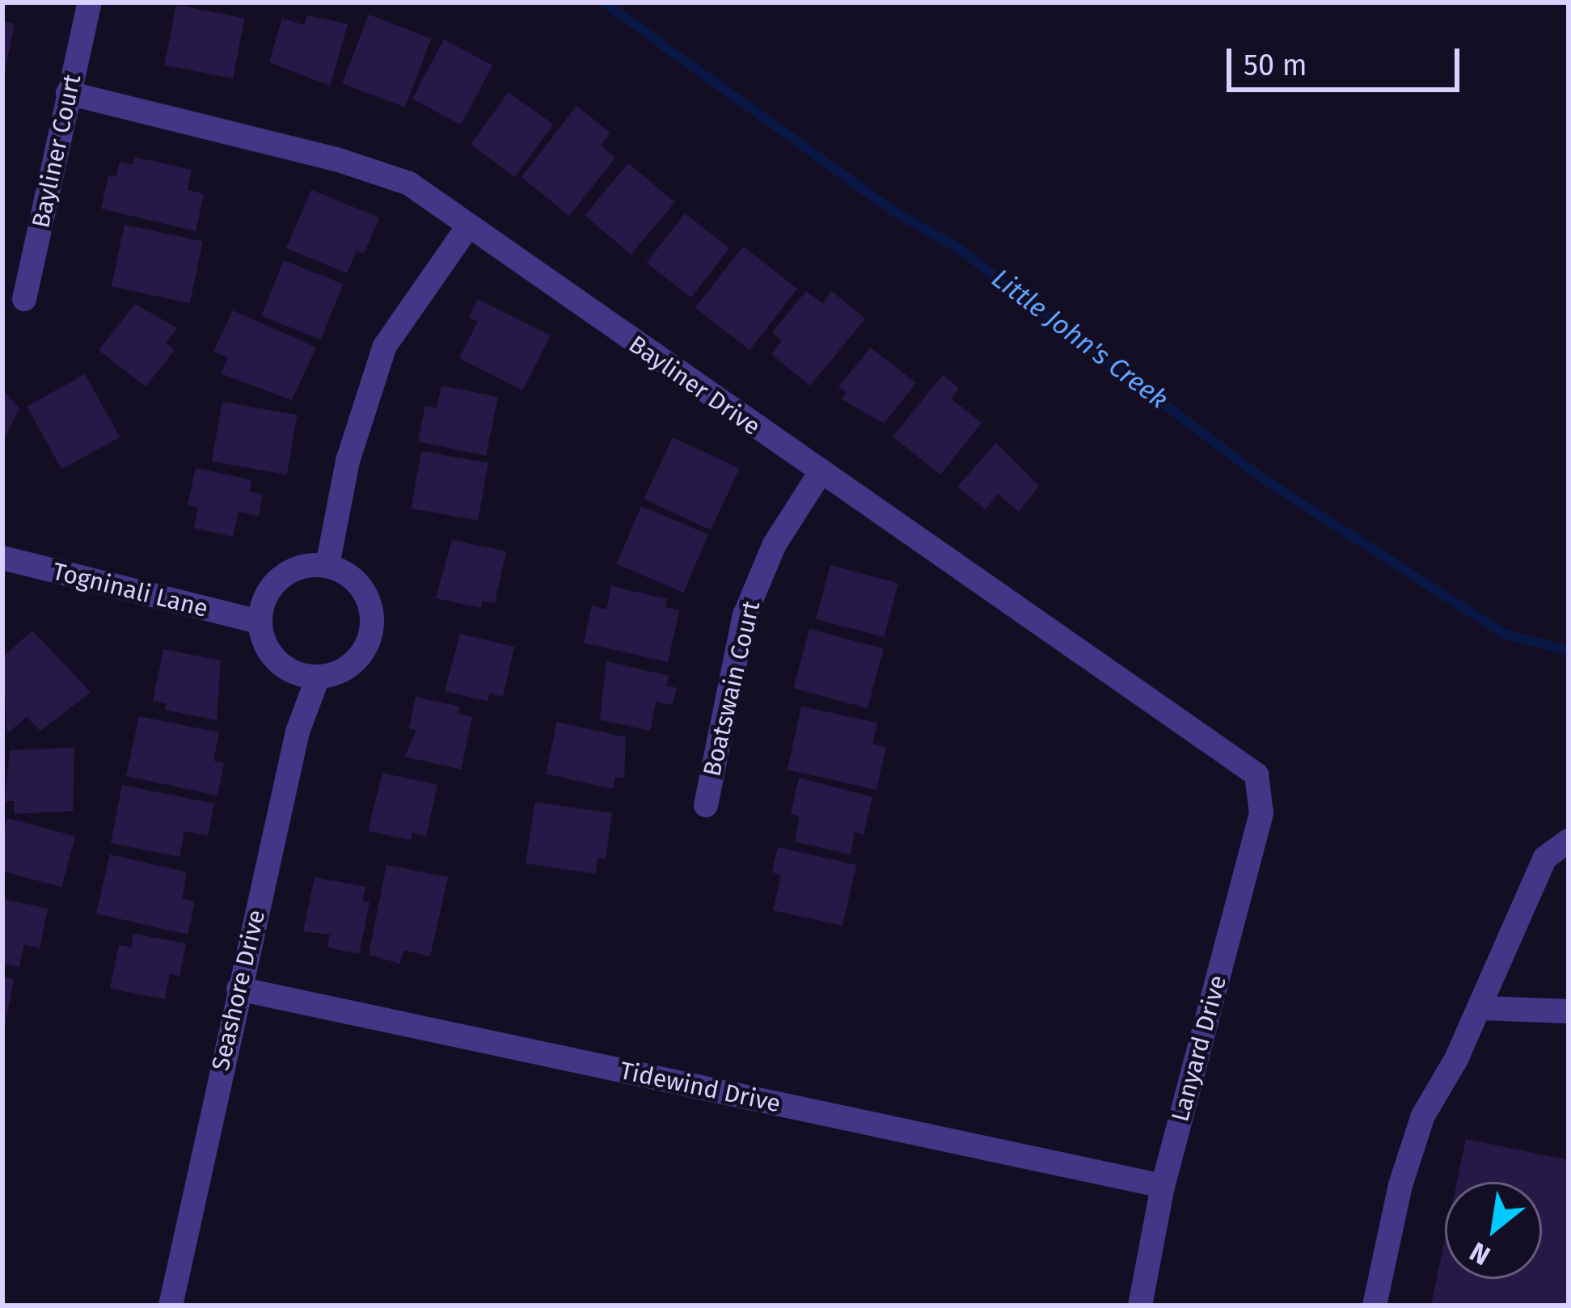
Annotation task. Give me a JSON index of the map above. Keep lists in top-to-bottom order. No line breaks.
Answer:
{"streets":{"street":["Bayliner Court","Bayliner Drive","Togninali Lane","Boatswain Court","Seashore Drive","Lanyard Drive","Tidewind Drive"]},"crossings":[["Bayliner Court","Bayliner Drive"],["Bayliner Drive","Boatswain Court"],["Bayliner Drive","Lanyard Drive"],["Togninali Lane","Seashore Drive"],["Seashore Drive","Tidewind Drive"],["Lanyard Drive","Tidewind Drive"]],"water":["Little John's Creek"],"scale_bar":"50 m","north":"bottom left"}
